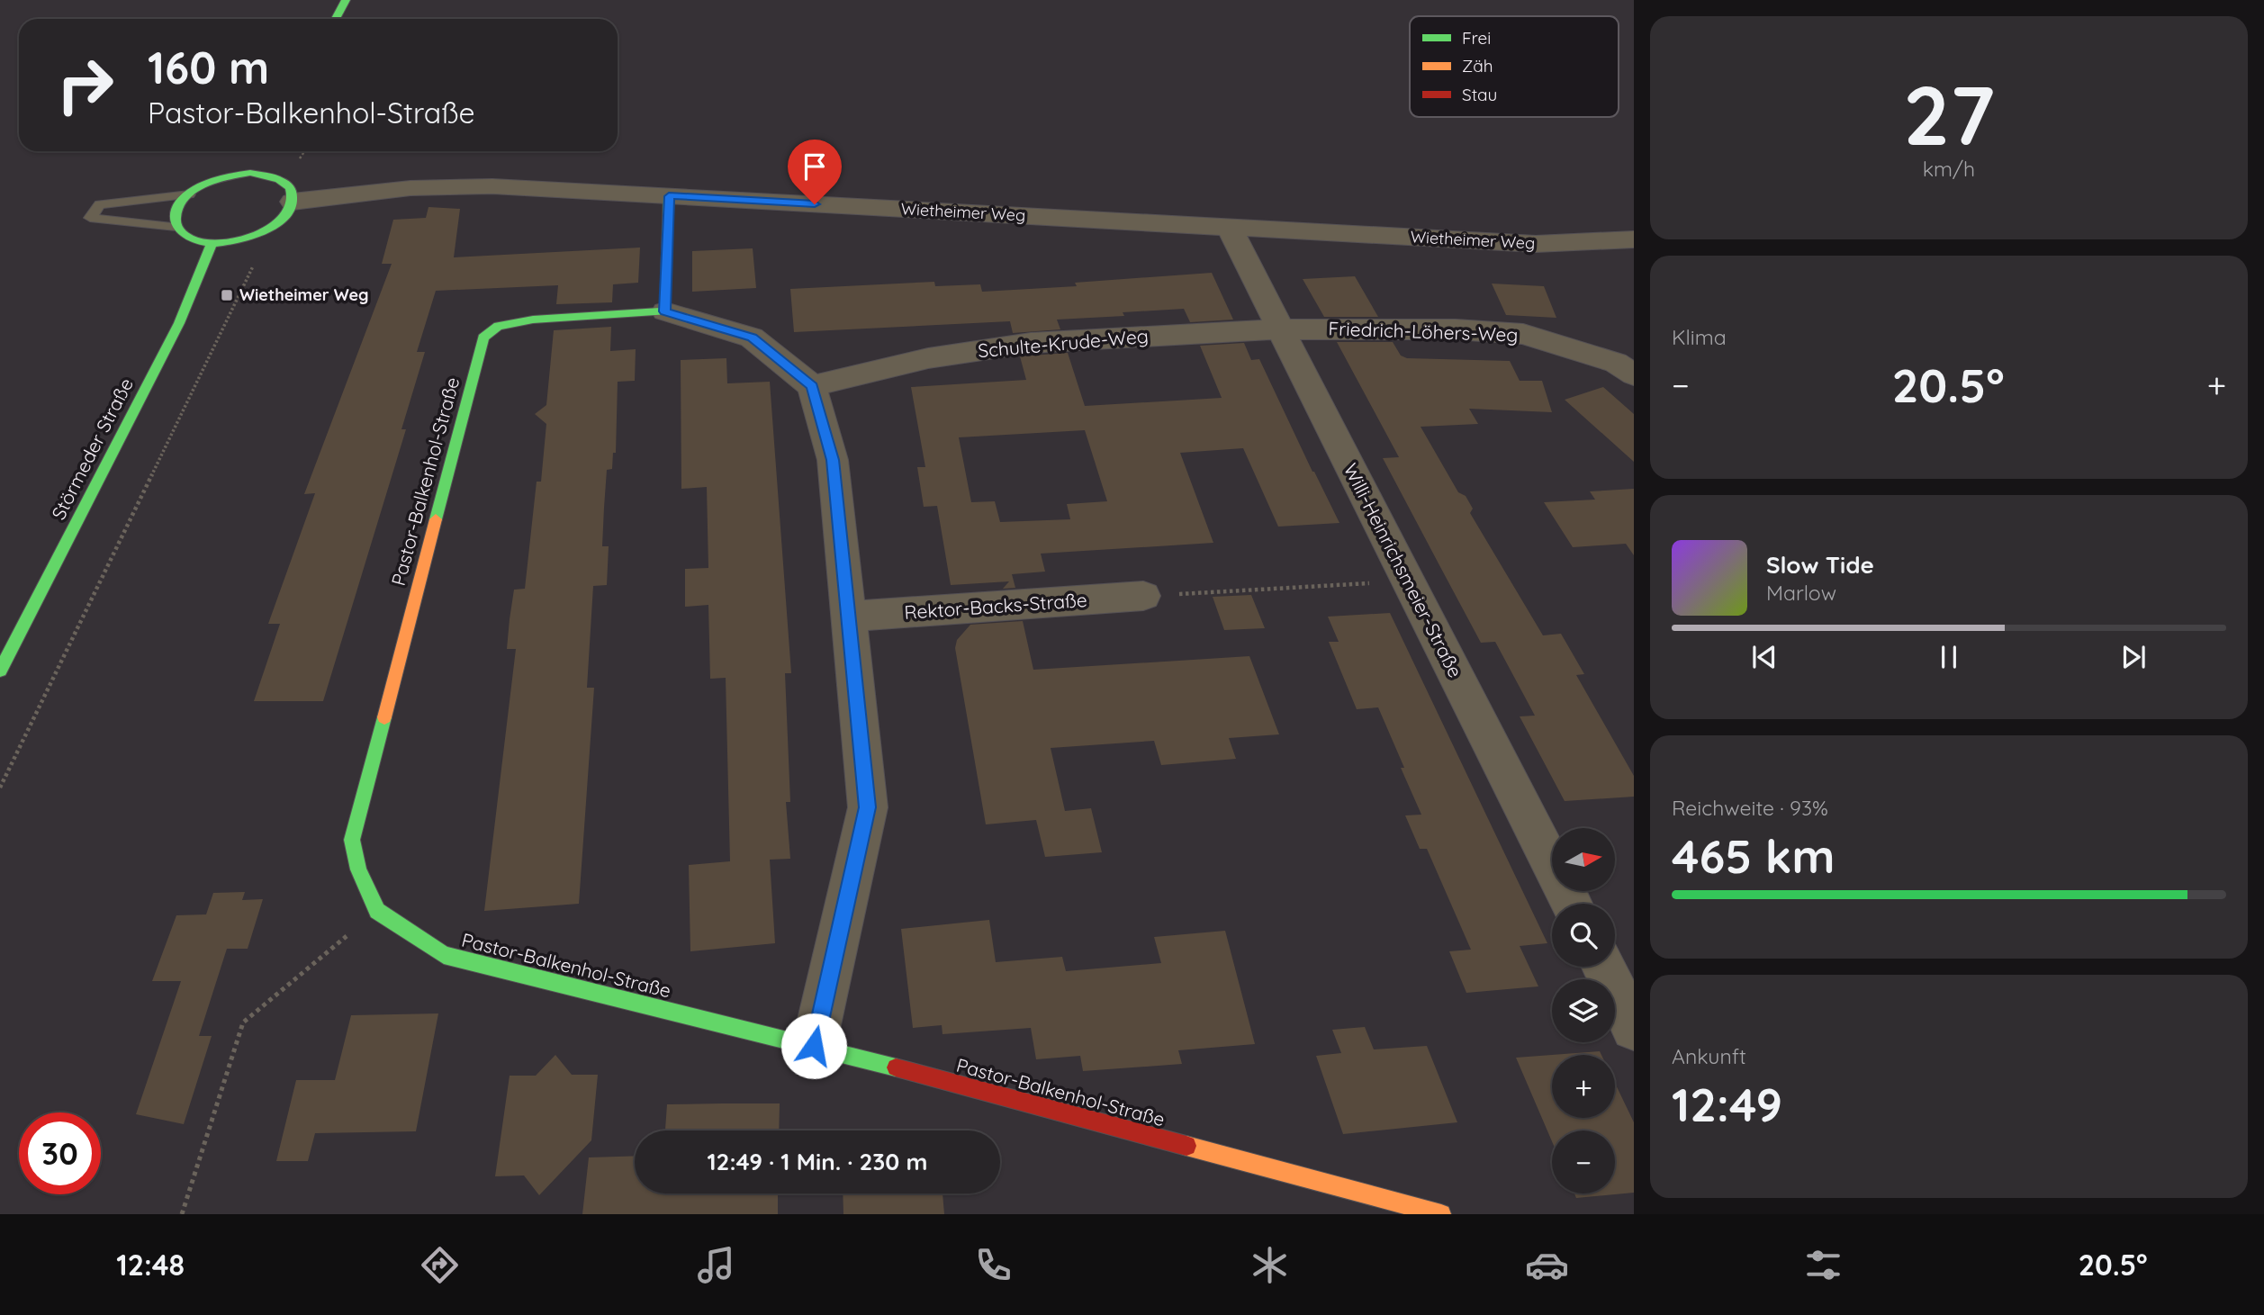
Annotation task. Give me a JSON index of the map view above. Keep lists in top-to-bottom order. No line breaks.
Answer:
{"streets":{"street":["Wietheimer Weg","Friedrich-Löhers-Weg","Schulte-Krude-Weg","Störmeder Straße","Pastor-Balkenhol-Straße","Willi-Heinrichsmeier-Straße","Rektor-Backs-Straße"]},"crossings":[["Wietheimer Weg","Willi-Heinrichsmeier-Straße"],["Friedrich-Löhers-Weg","Schulte-Krude-Weg"],["Friedrich-Löhers-Weg","Willi-Heinrichsmeier-Straße"],["Schulte-Krude-Weg","Willi-Heinrichsmeier-Straße"]],"places":{"transit":["Wietheimer Weg"]},"legend":["Frei","Zäh","Stau"],"north":"right","page":{"tile":[["27","km/h"],"Klima",["Reichweite · 93%","465 km"],["Ankunft","12:49"]],"turn":["160 m","Pastor-Balkenhol-Straße"],"heat":["−","20.5°","+"],"song":["Slow Tide","Marlow"],"map_buttons":["+","−"],"limit":"30","trip":"12:49 · 1 Min. · 230 m","tabs":["12:48","20.5°"]}}
